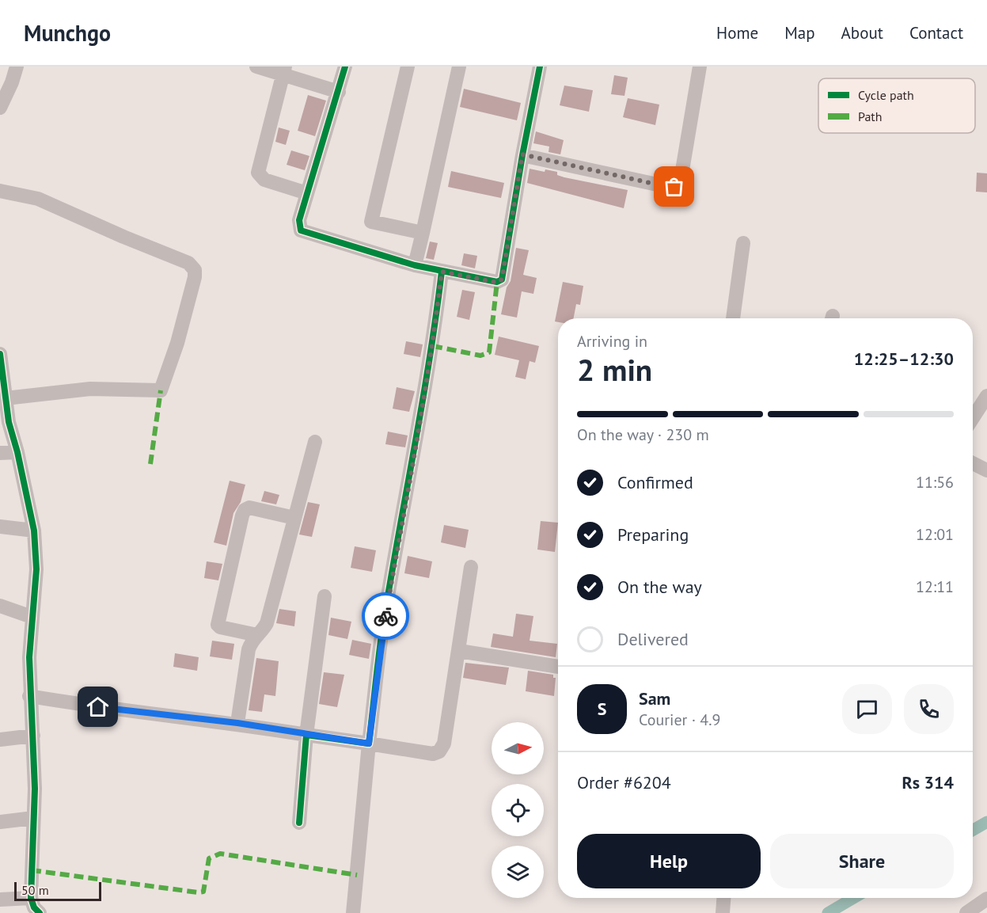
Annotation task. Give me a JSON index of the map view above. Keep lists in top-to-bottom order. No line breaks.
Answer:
{"legend":["Cycle path","Path"],"scale_bar":"50 m","north":"right","page":{"header":"Munchgo","nav":["Home","Map","About","Contact"],"heading":["2 min","Arriving in","12:25–12:30"],"panel":["Sam","Courier · 4.9","Order #6204","Rs 314"],"bar":"On the way · 230 m","list":[["Confirmed","11:56"],["Preparing","12:01"],["On the way","12:11"],"Delivered"],"round":"S","buttons":["Help","Share"],"scale":"50 m"}}
